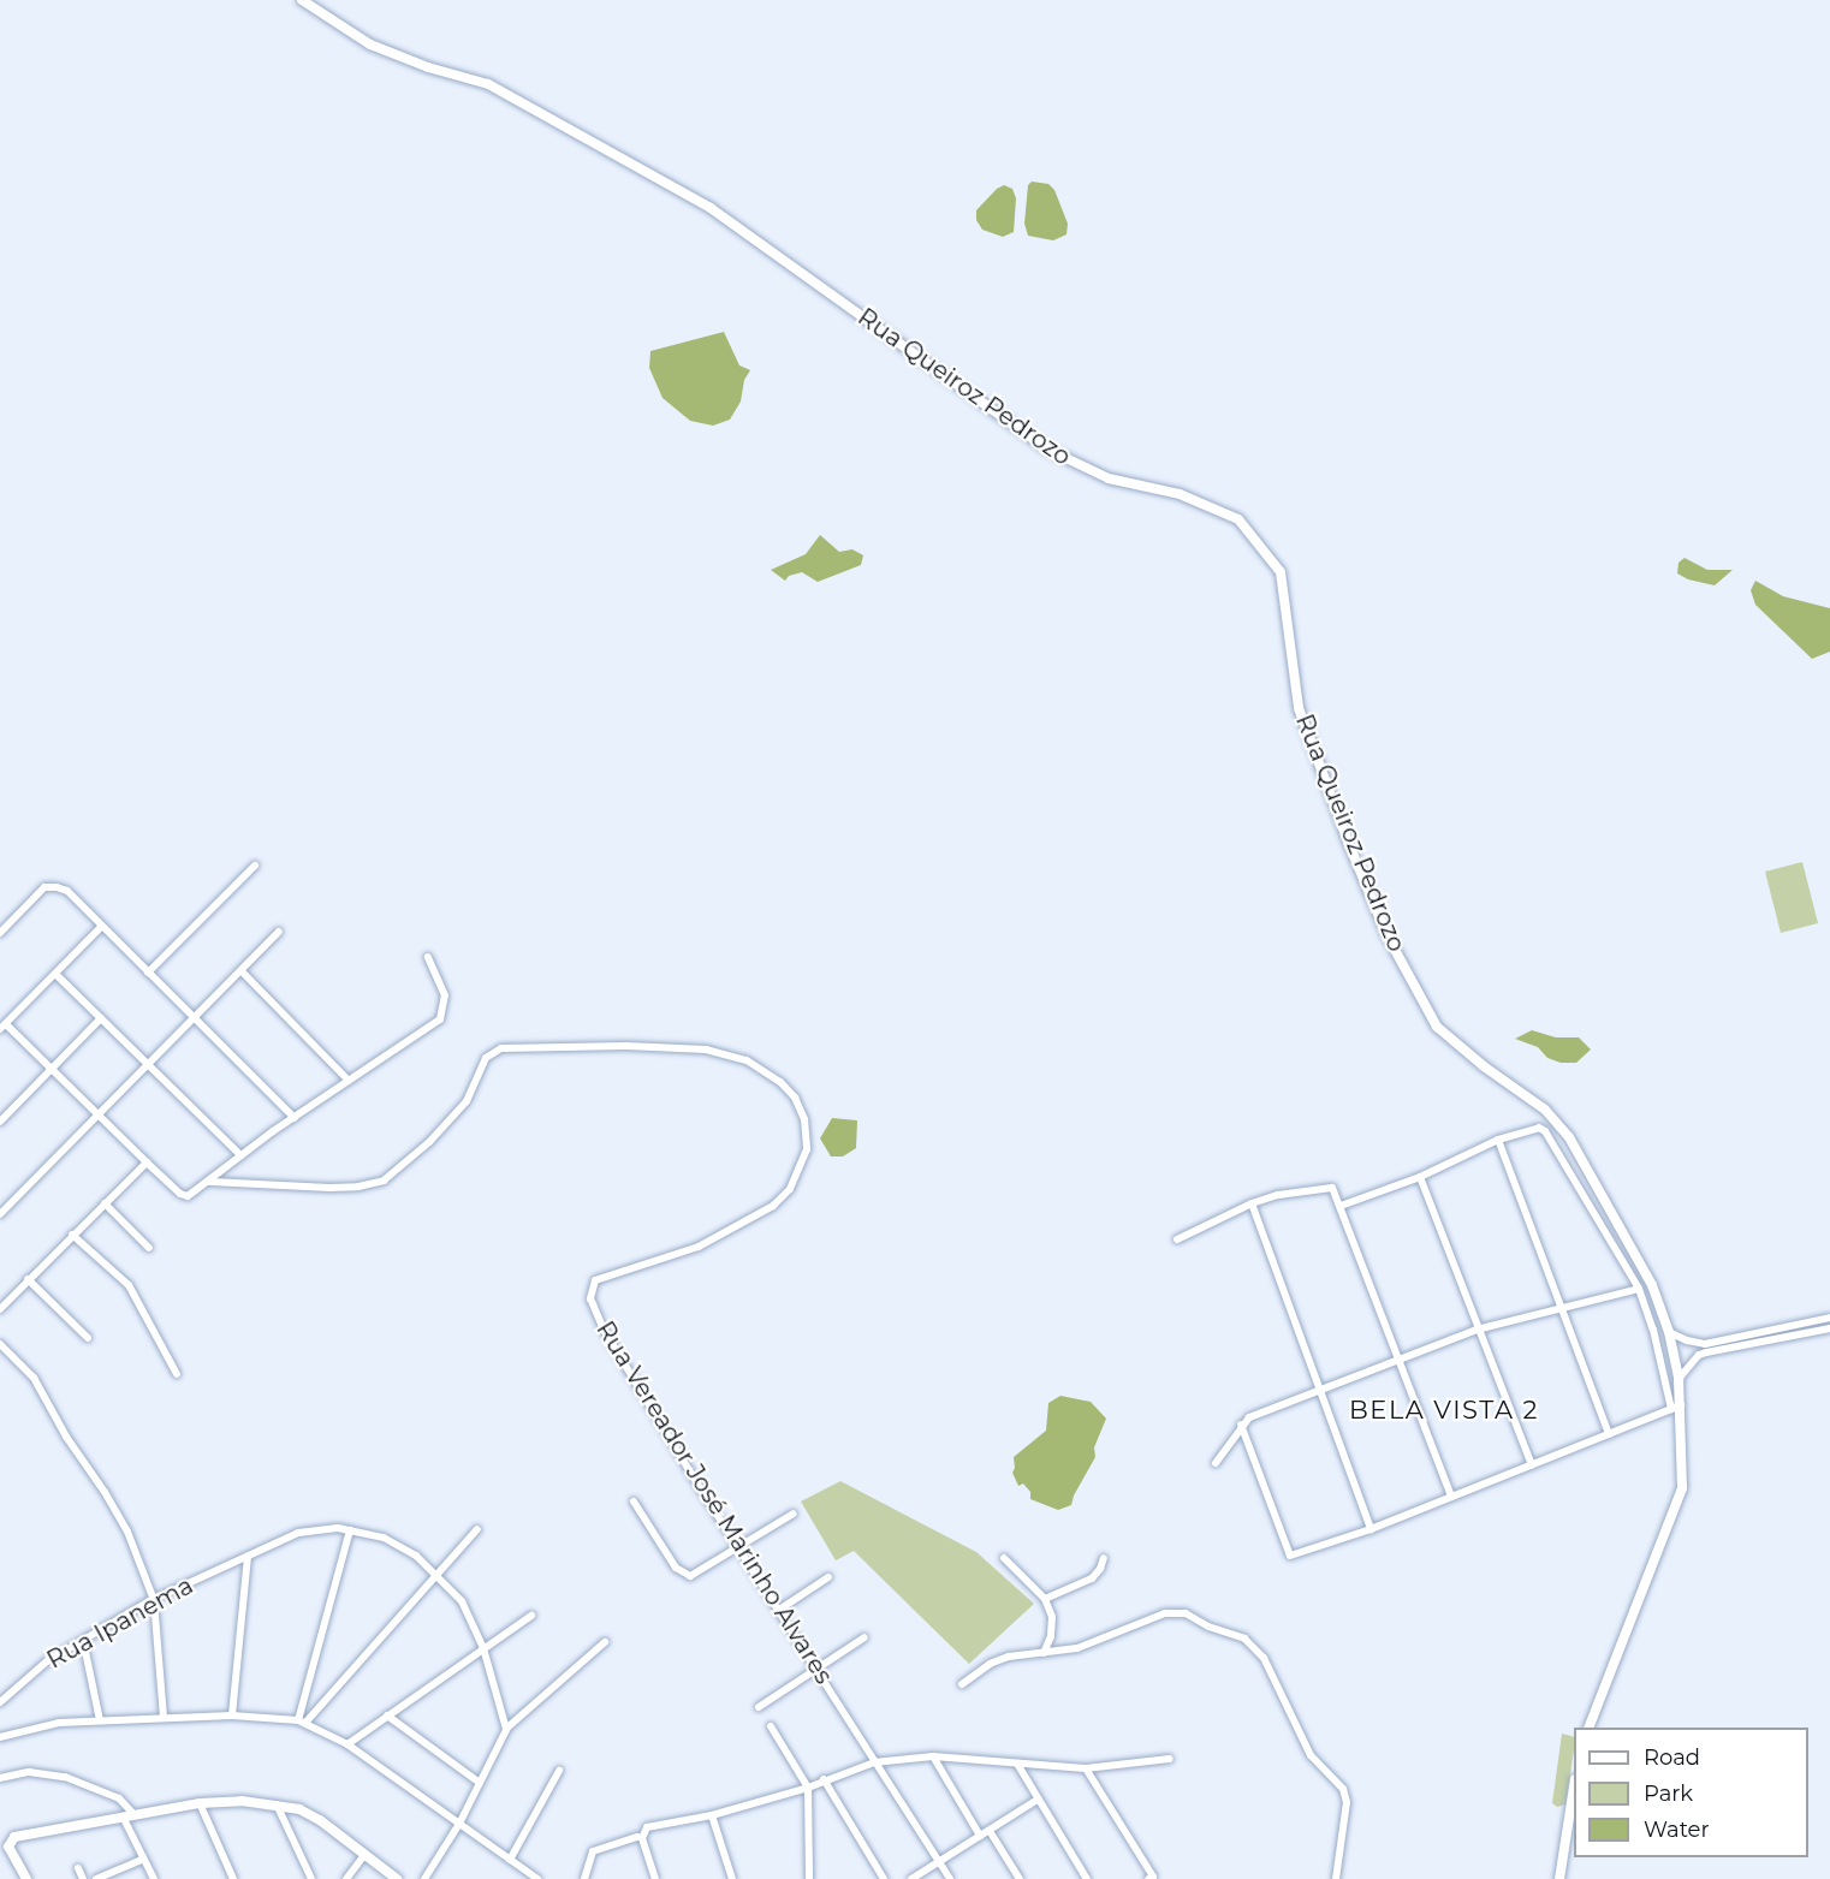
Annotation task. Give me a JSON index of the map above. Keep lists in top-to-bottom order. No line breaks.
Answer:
{"streets":{"street":["Rua Queiroz Pedrozo","Rua Vereador José Marinho Alvares","Rua Ipanema"]},"districts":["BELA VISTA 2"],"legend":["Road","Park","Water"]}
